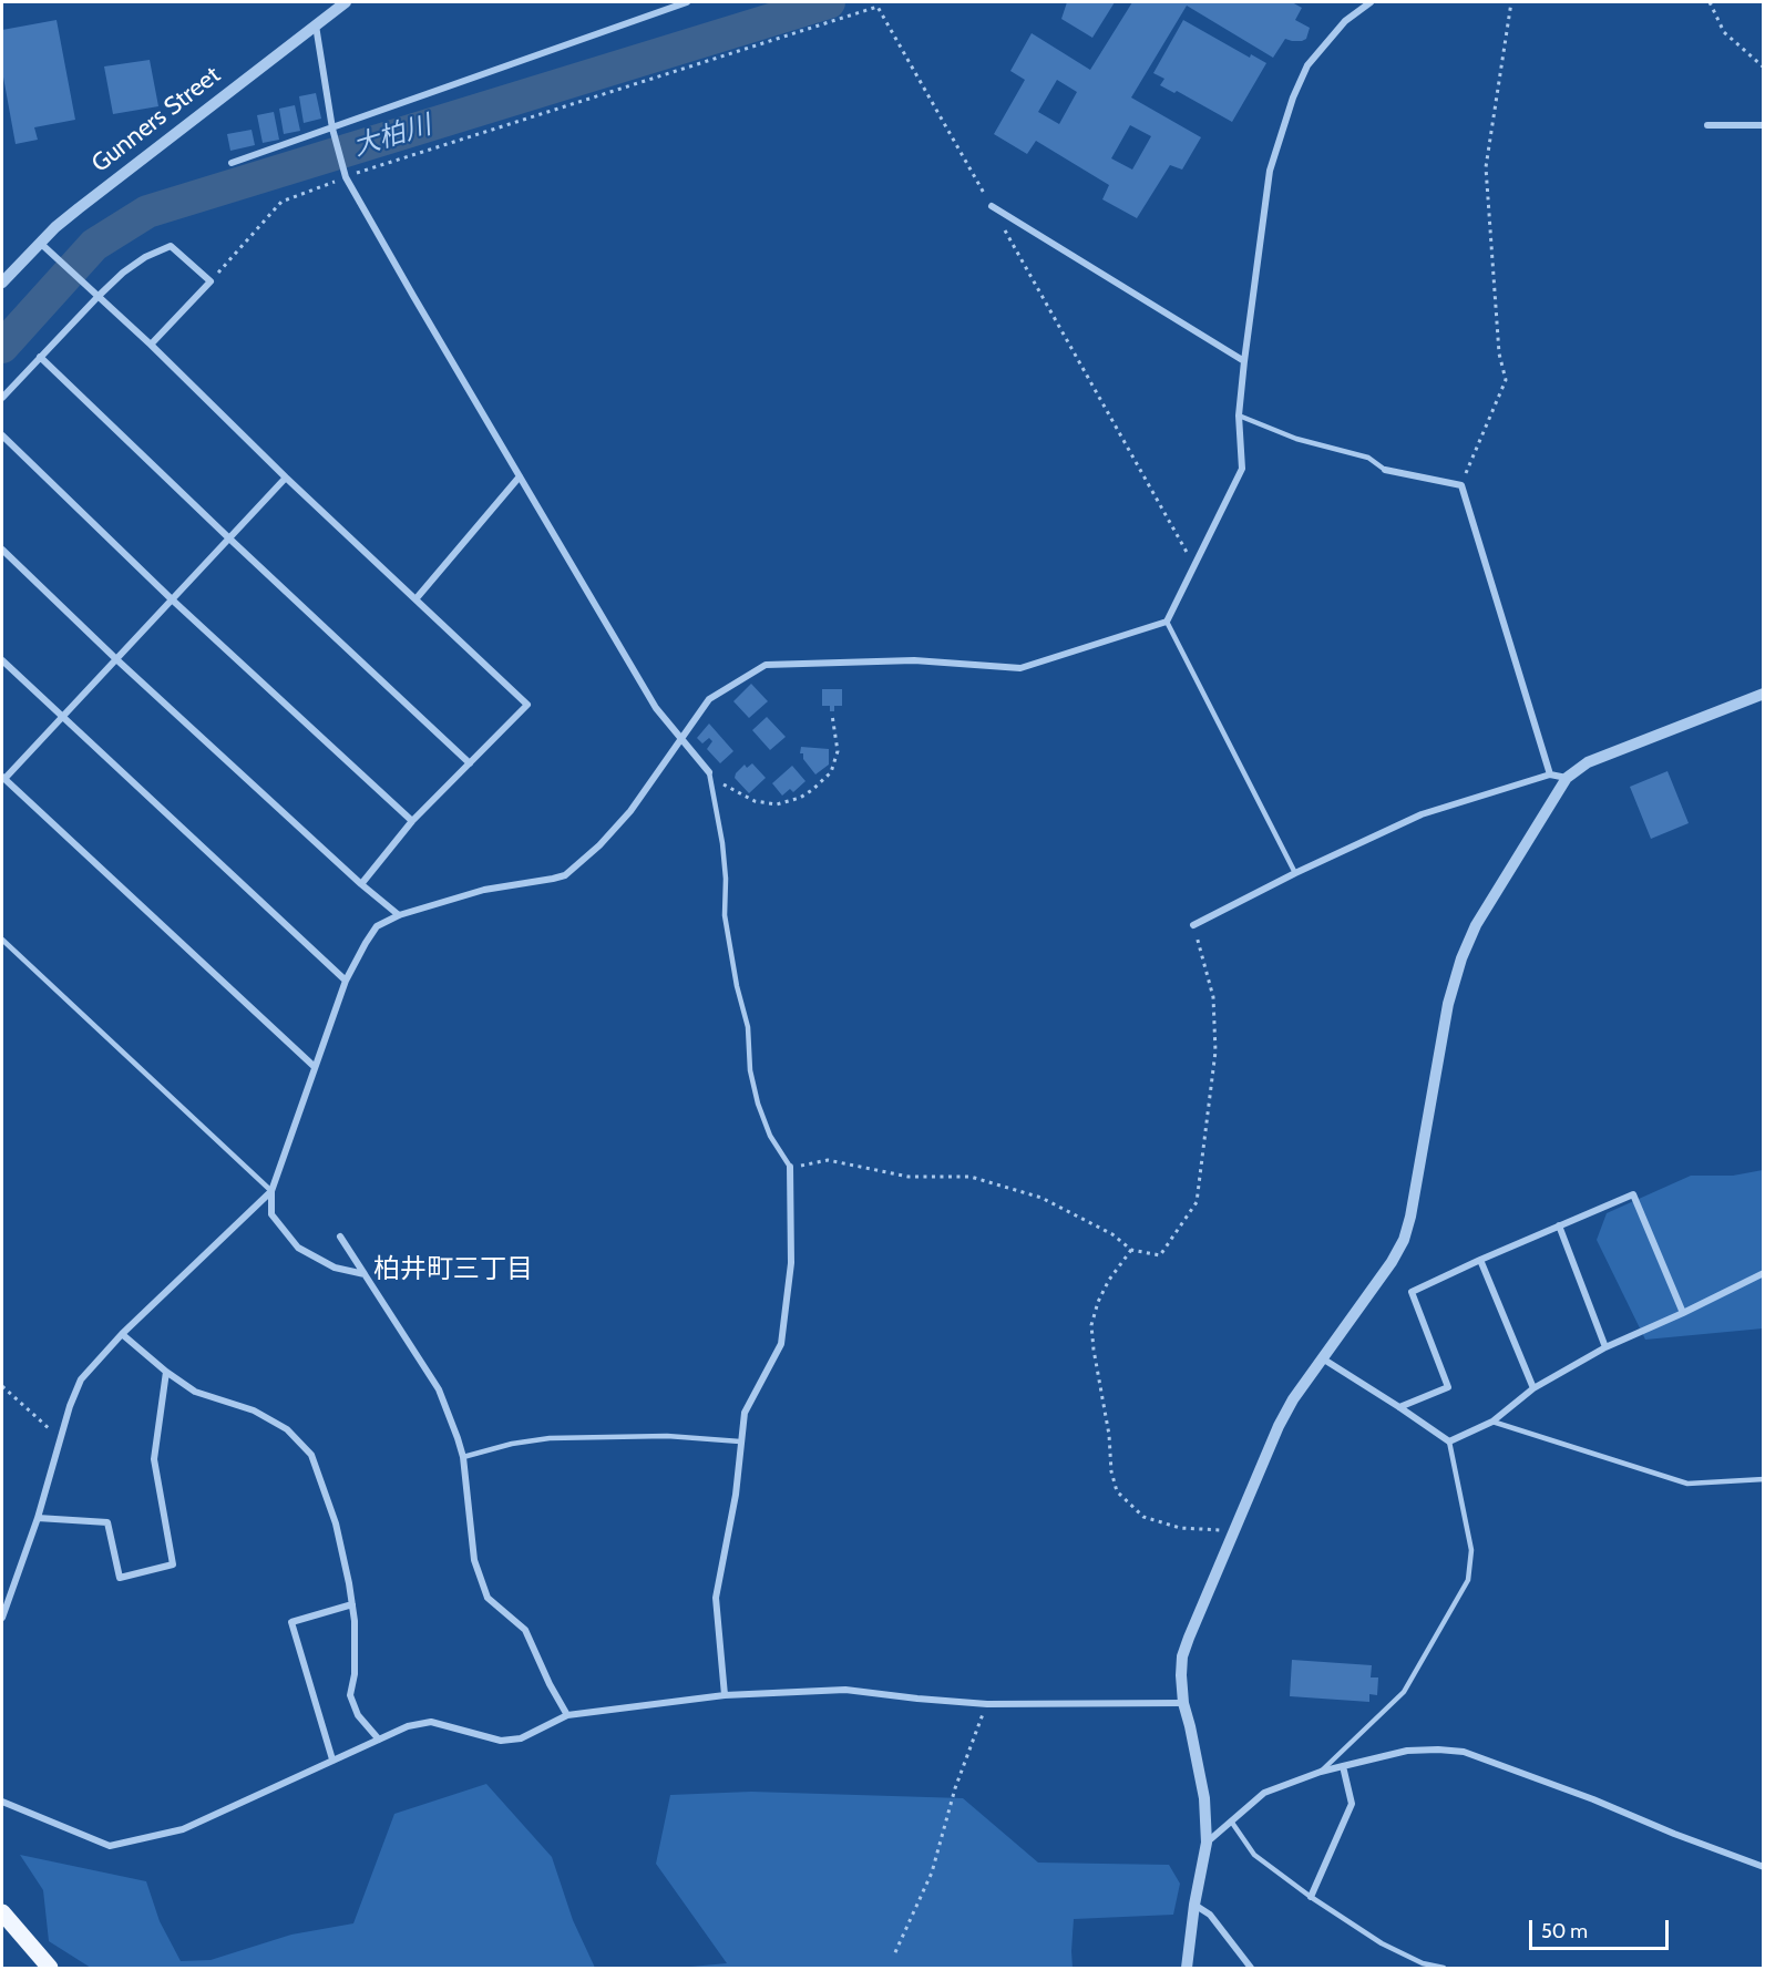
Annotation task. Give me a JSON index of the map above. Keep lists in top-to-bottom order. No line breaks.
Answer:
{"streets":{"street":["Gunners Street"]},"districts":["柏井町三丁目"],"water":["大柏川"],"scale_bar":"50 m"}
